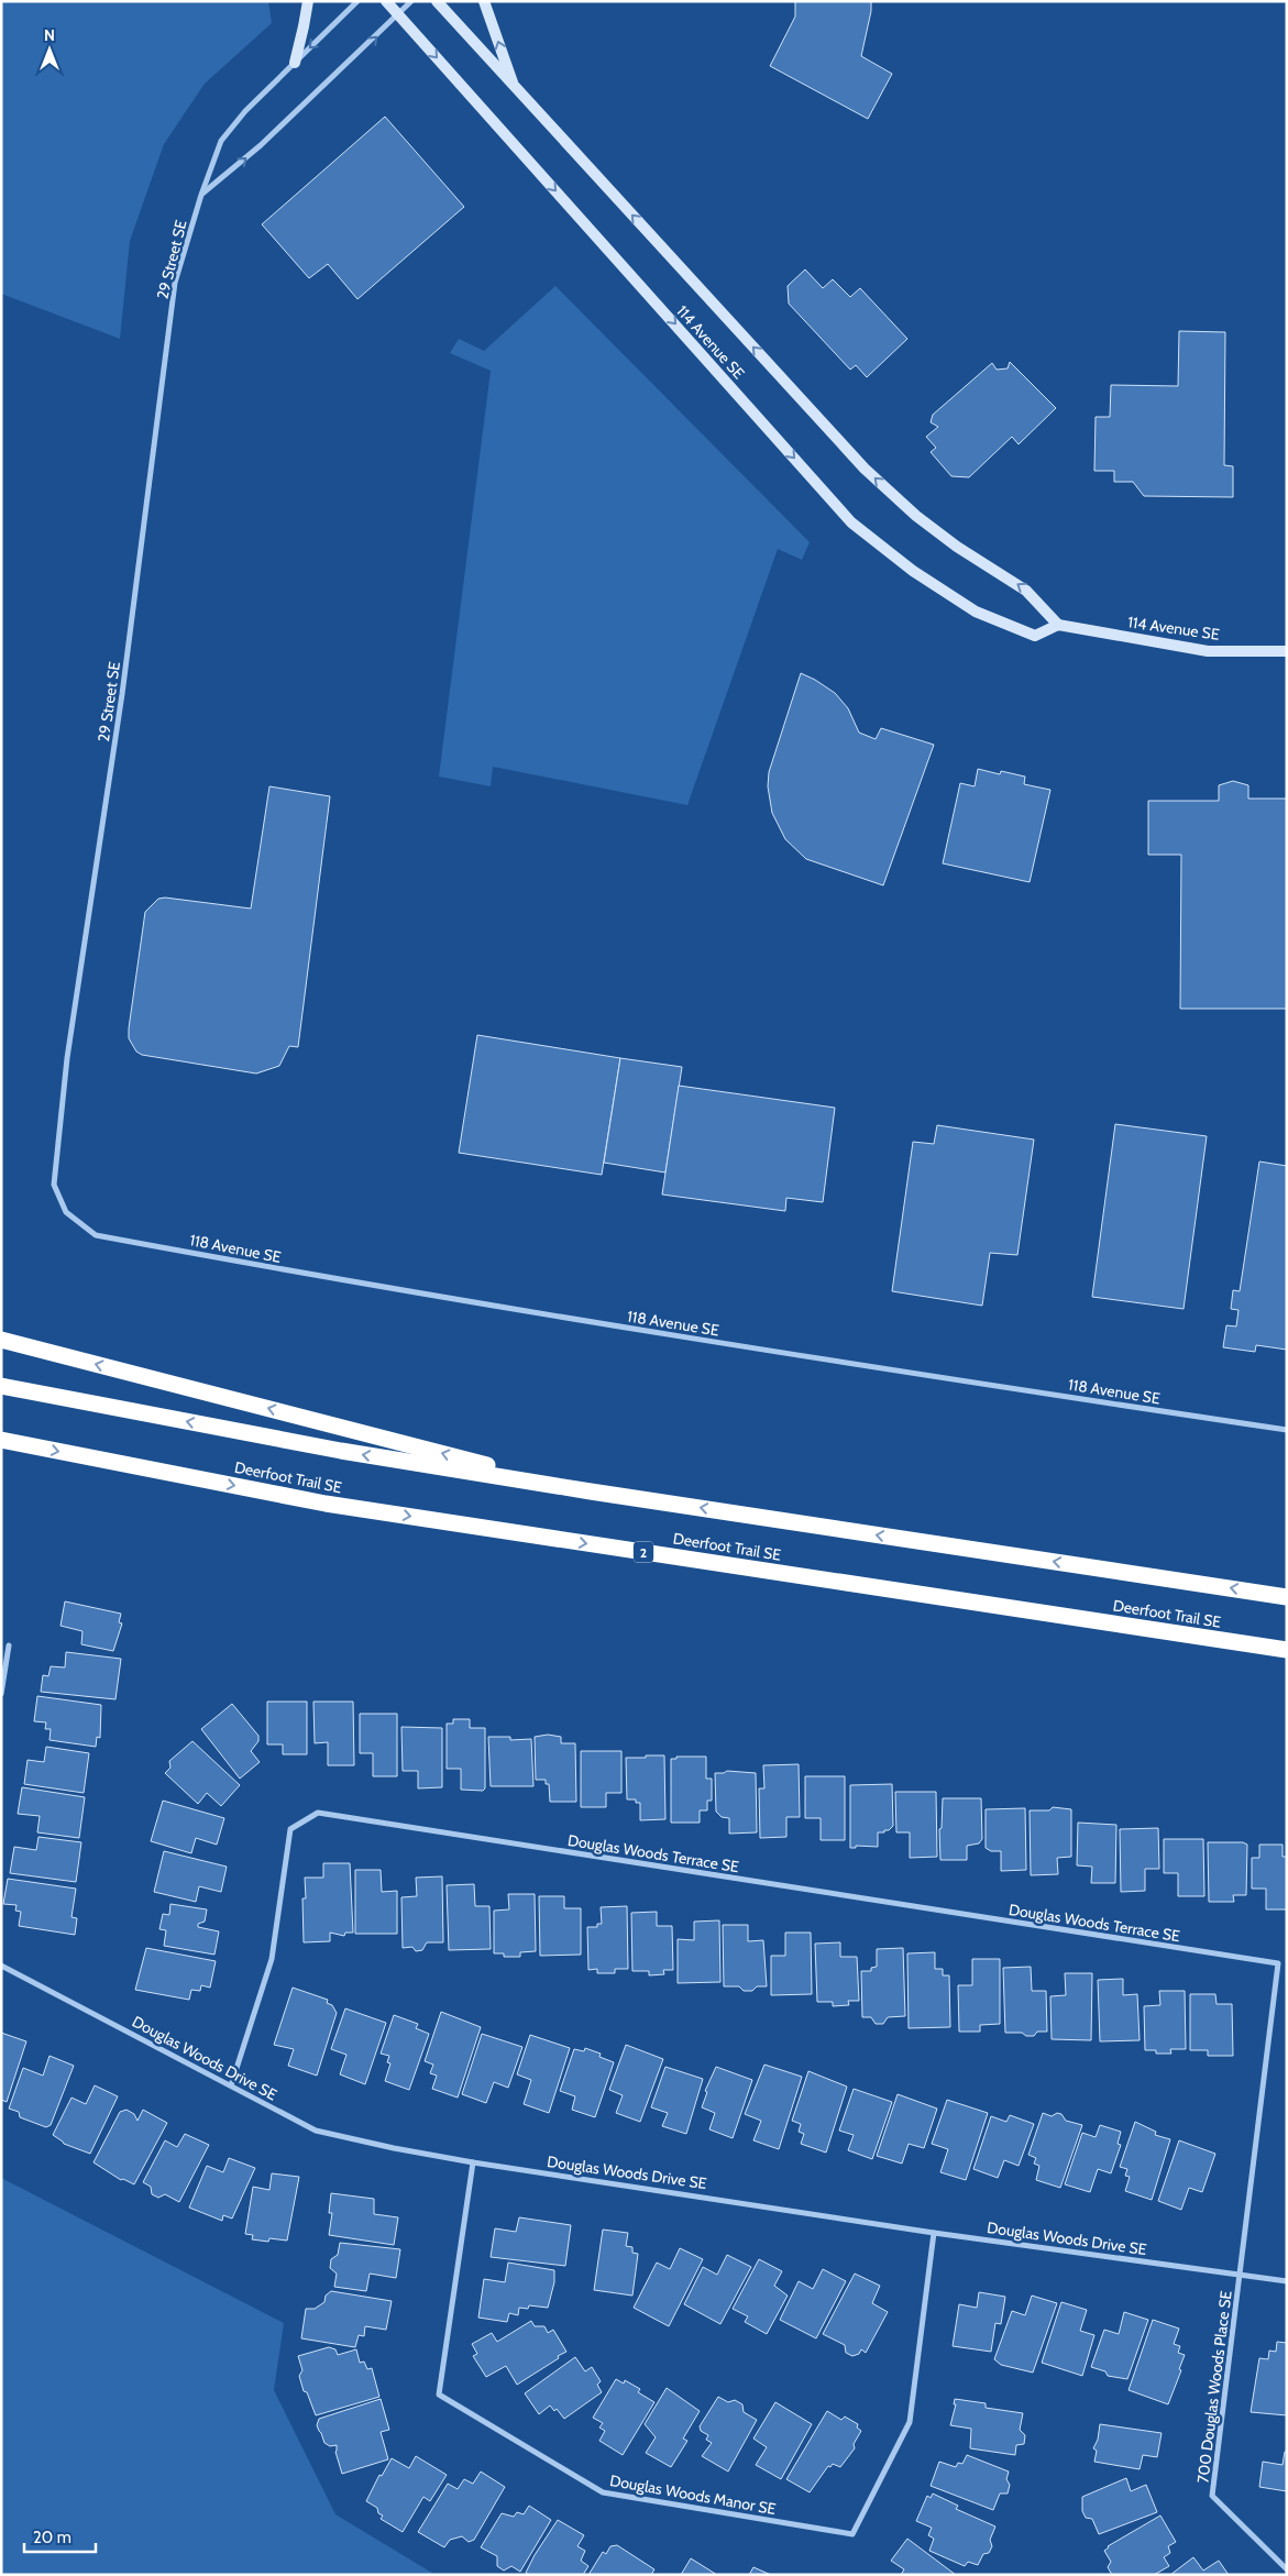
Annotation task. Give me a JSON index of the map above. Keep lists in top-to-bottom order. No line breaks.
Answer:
{"streets":{"highway":["Deerfoot Trail SE","2"],"main road":["114 Avenue SE"],"street":["29 Street SE","118 Avenue SE","Douglas Woods Terrace SE","Douglas Woods Drive SE","700 Douglas Woods Place SE","Douglas Woods Manor SE"]},"crossings":[["29 Street SE","118 Avenue SE"],["Douglas Woods Terrace SE","Douglas Woods Drive SE"],["Douglas Woods Drive SE","700 Douglas Woods Place SE"],["Douglas Woods Drive SE","Douglas Woods Manor SE"]],"scale_bar":"20 m","north":"top"}
